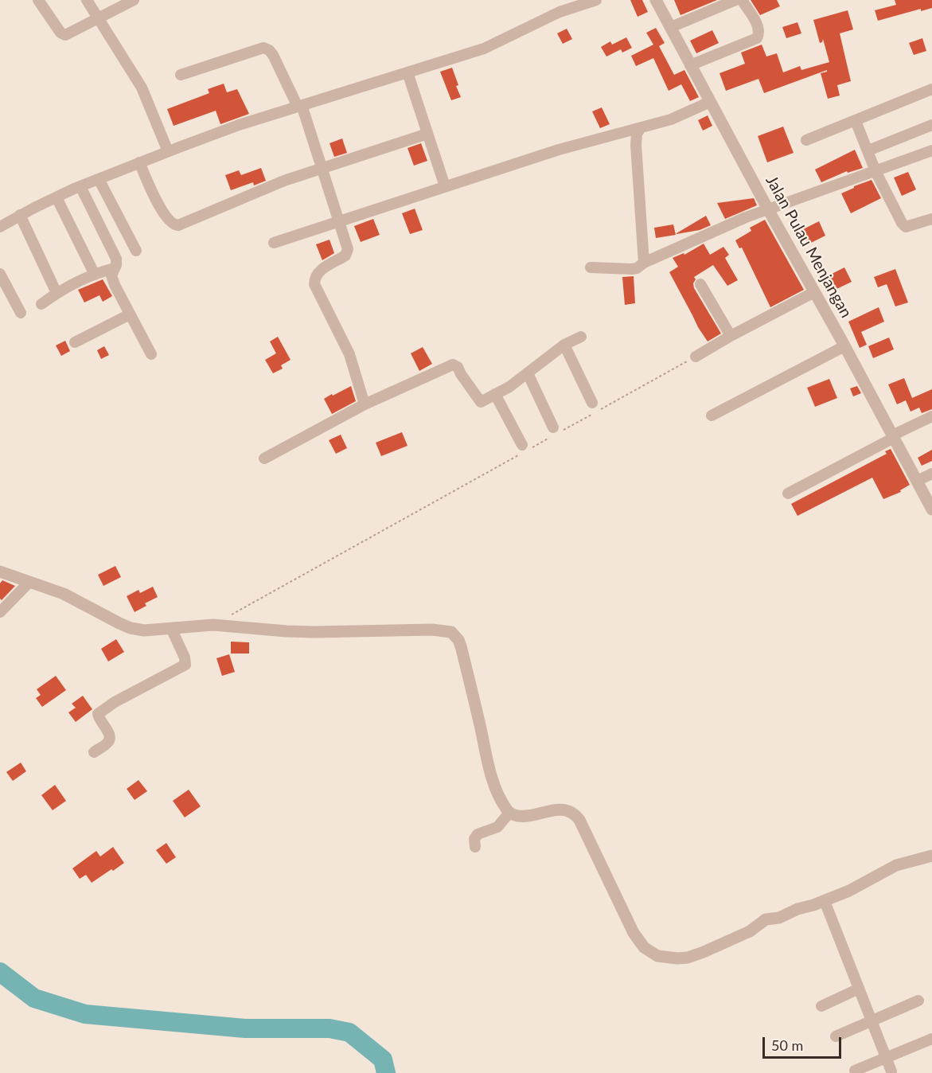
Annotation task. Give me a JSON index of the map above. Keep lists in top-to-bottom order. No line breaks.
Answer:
{"streets":{"street":["Jalan Pulau Menjangan"]},"scale_bar":"50 m"}
